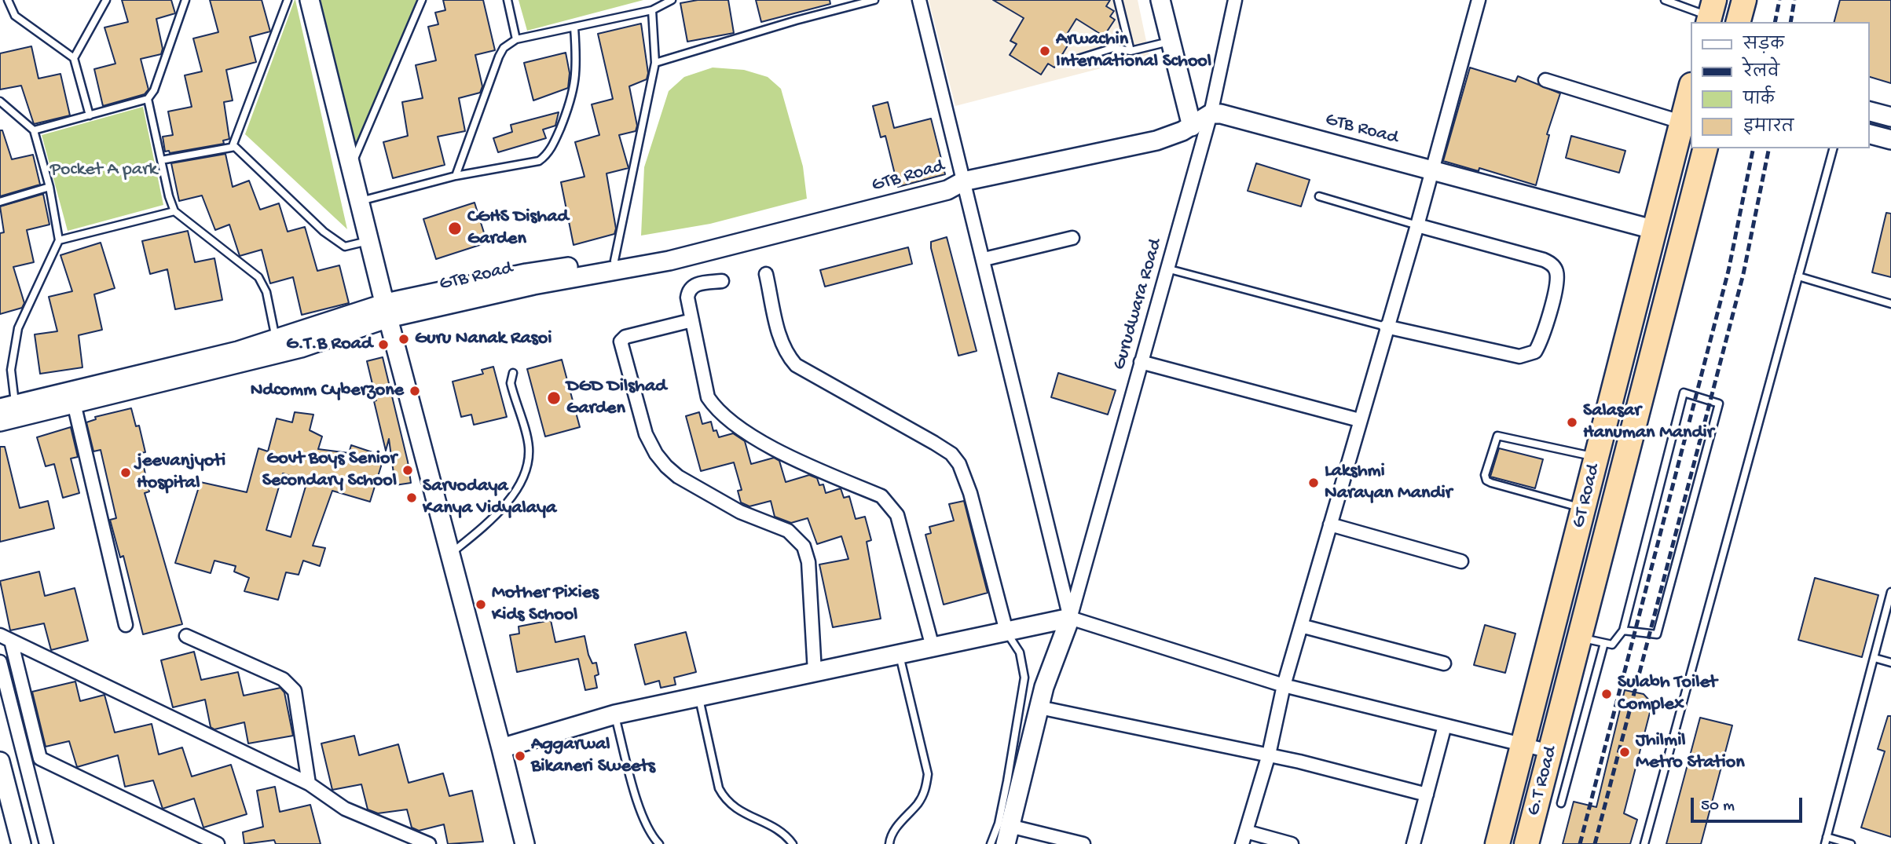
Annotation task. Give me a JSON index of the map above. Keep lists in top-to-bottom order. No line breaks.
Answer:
{"streets":{"highway":["GT Road","G.T Road"],"street":["GTB Road","Gurudwara Road"]},"crossings":[["GTB Road","Gurudwara Road"],["GTB Road","GT Road"],["GT Road","G.T Road"]],"parks":["Pocket A park"],"places":["Arwachin International School","CGHS Dishad Garden","Guru Nanak Rasoi","G.T.B Road","Ndcomm Cyberzone","DGD Dilshad Garden","Salasar Hanuman Mandir","Govt Boys Senior Secondary School","jeevanjyoti Hospital","Lakshmi Narayan Mandir","Sarvodaya Kanya Vidyalaya","Mother Pixies Kids School","Sulabh Toilet Complex","Jhilmil Metro Station","Aggarwal Bikaneri Sweets"],"legend":["सड़क","रेलवे","पार्क","इमारत"],"scale_bar":"50 m"}
